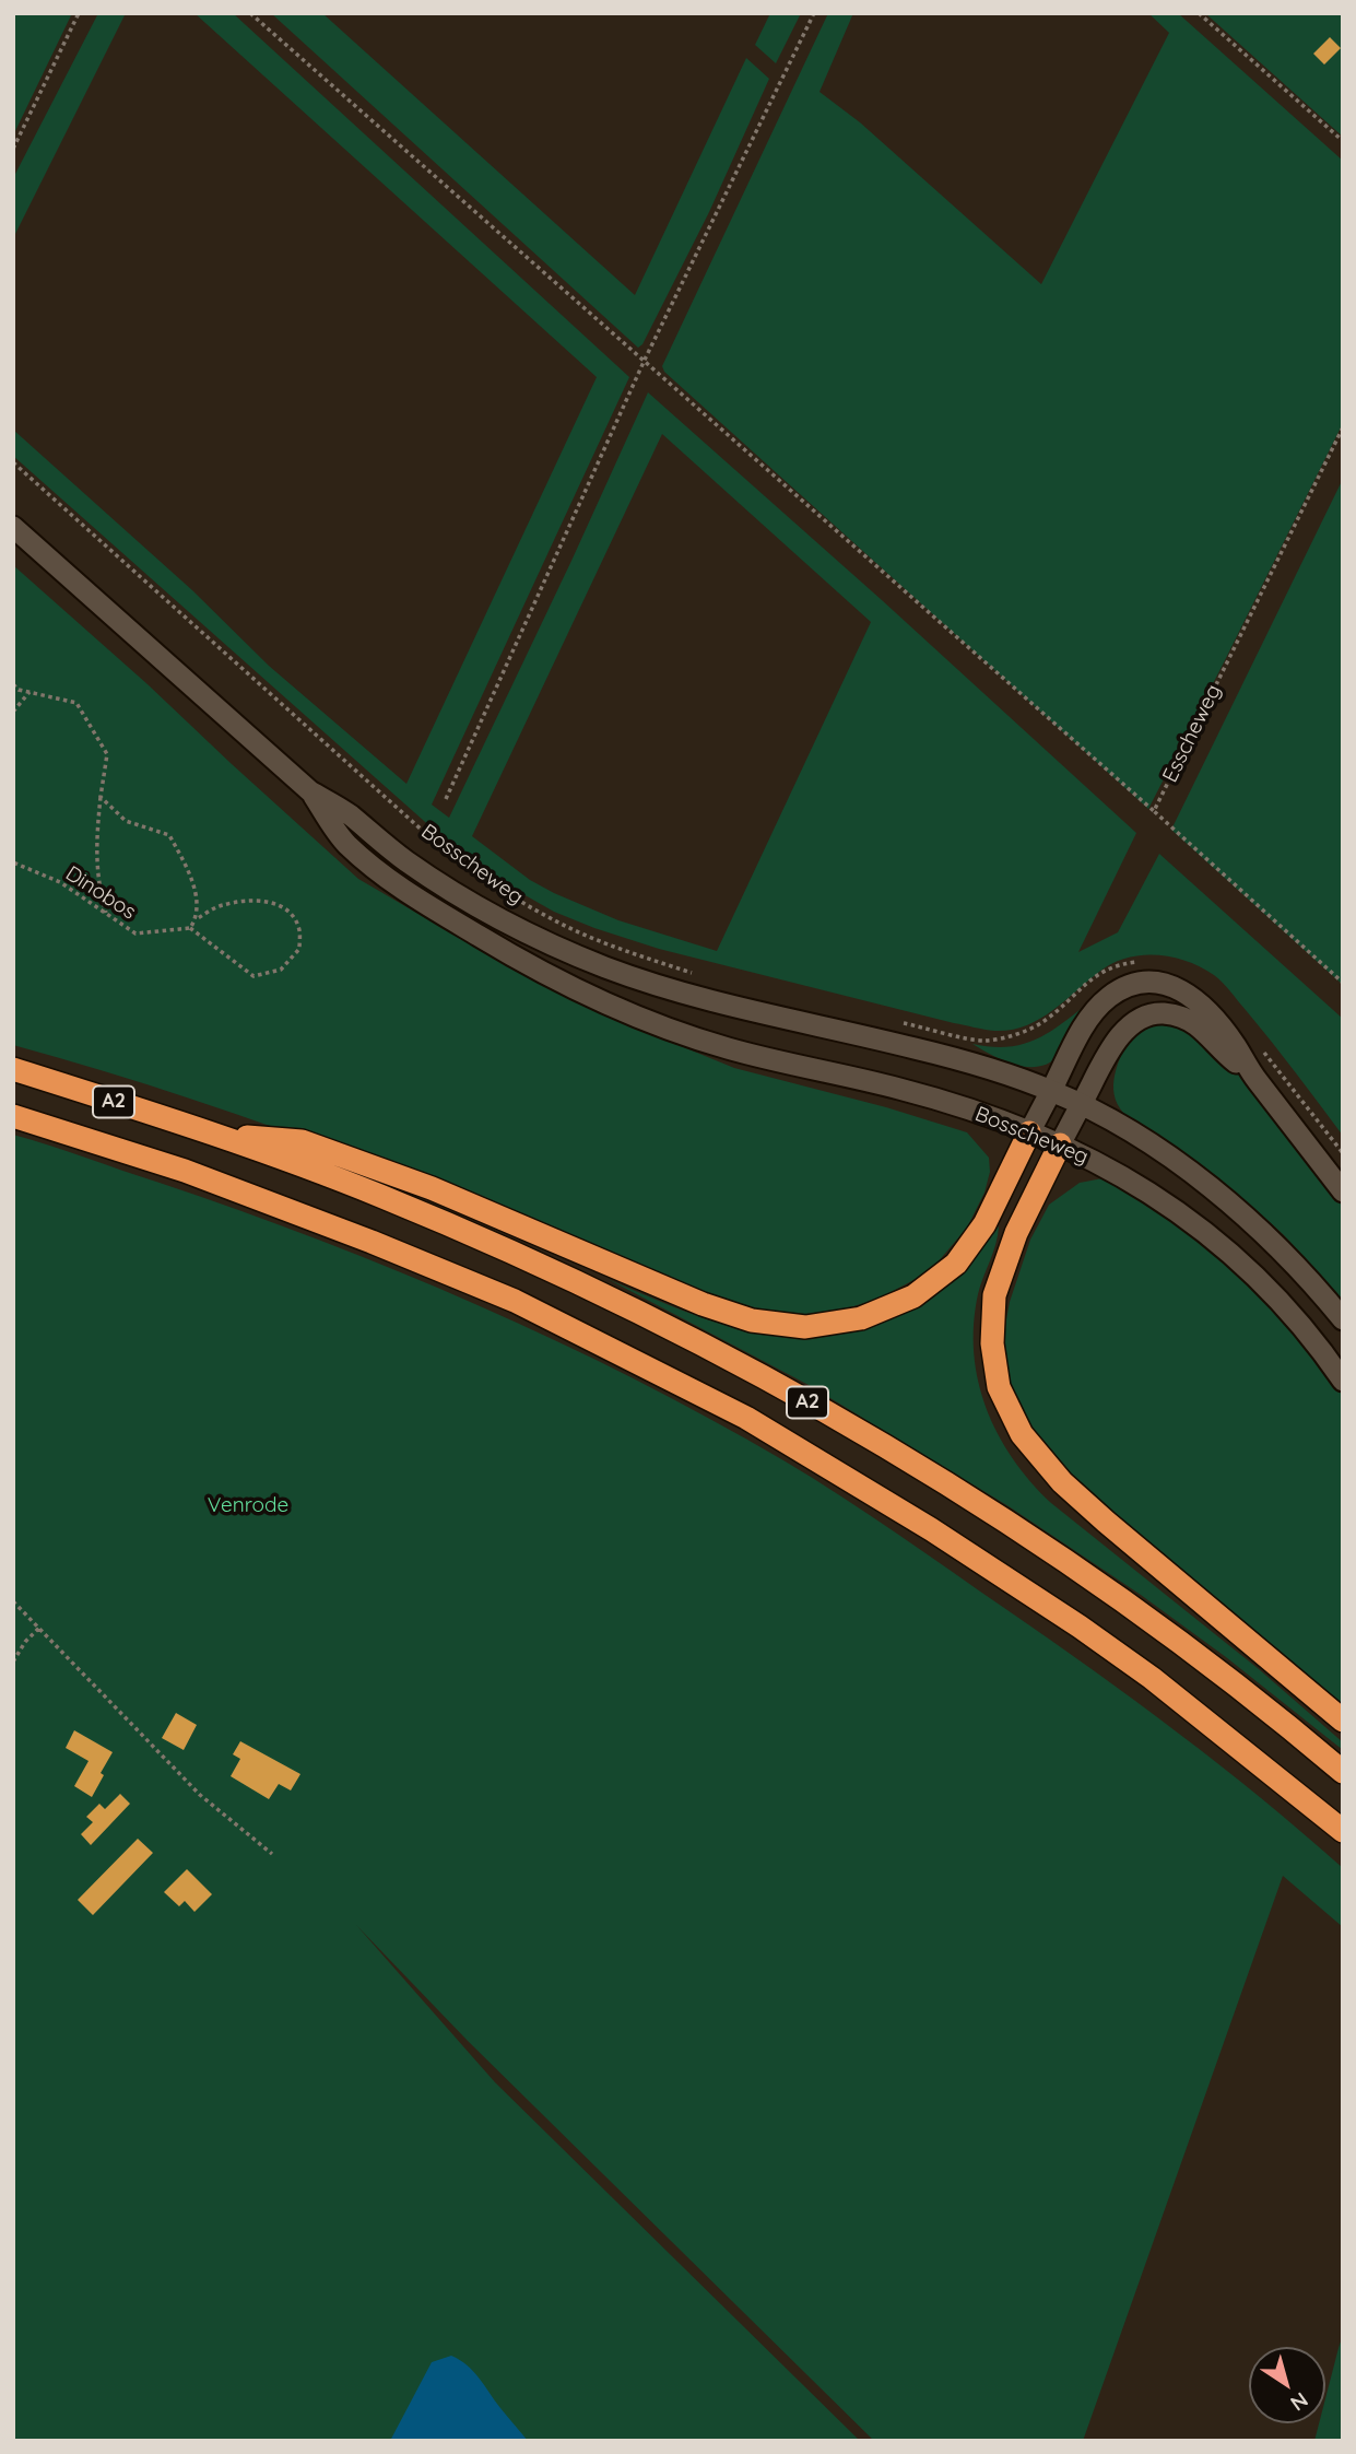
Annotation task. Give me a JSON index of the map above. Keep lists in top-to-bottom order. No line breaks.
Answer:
{"streets":{"highway":["A2"],"main road":["Bosscheweg"],"path":["Esscheweg","Dinobos"]},"crossings":[["Bosscheweg","A2"]],"parks":["Venrode"],"north":"bottom right"}
